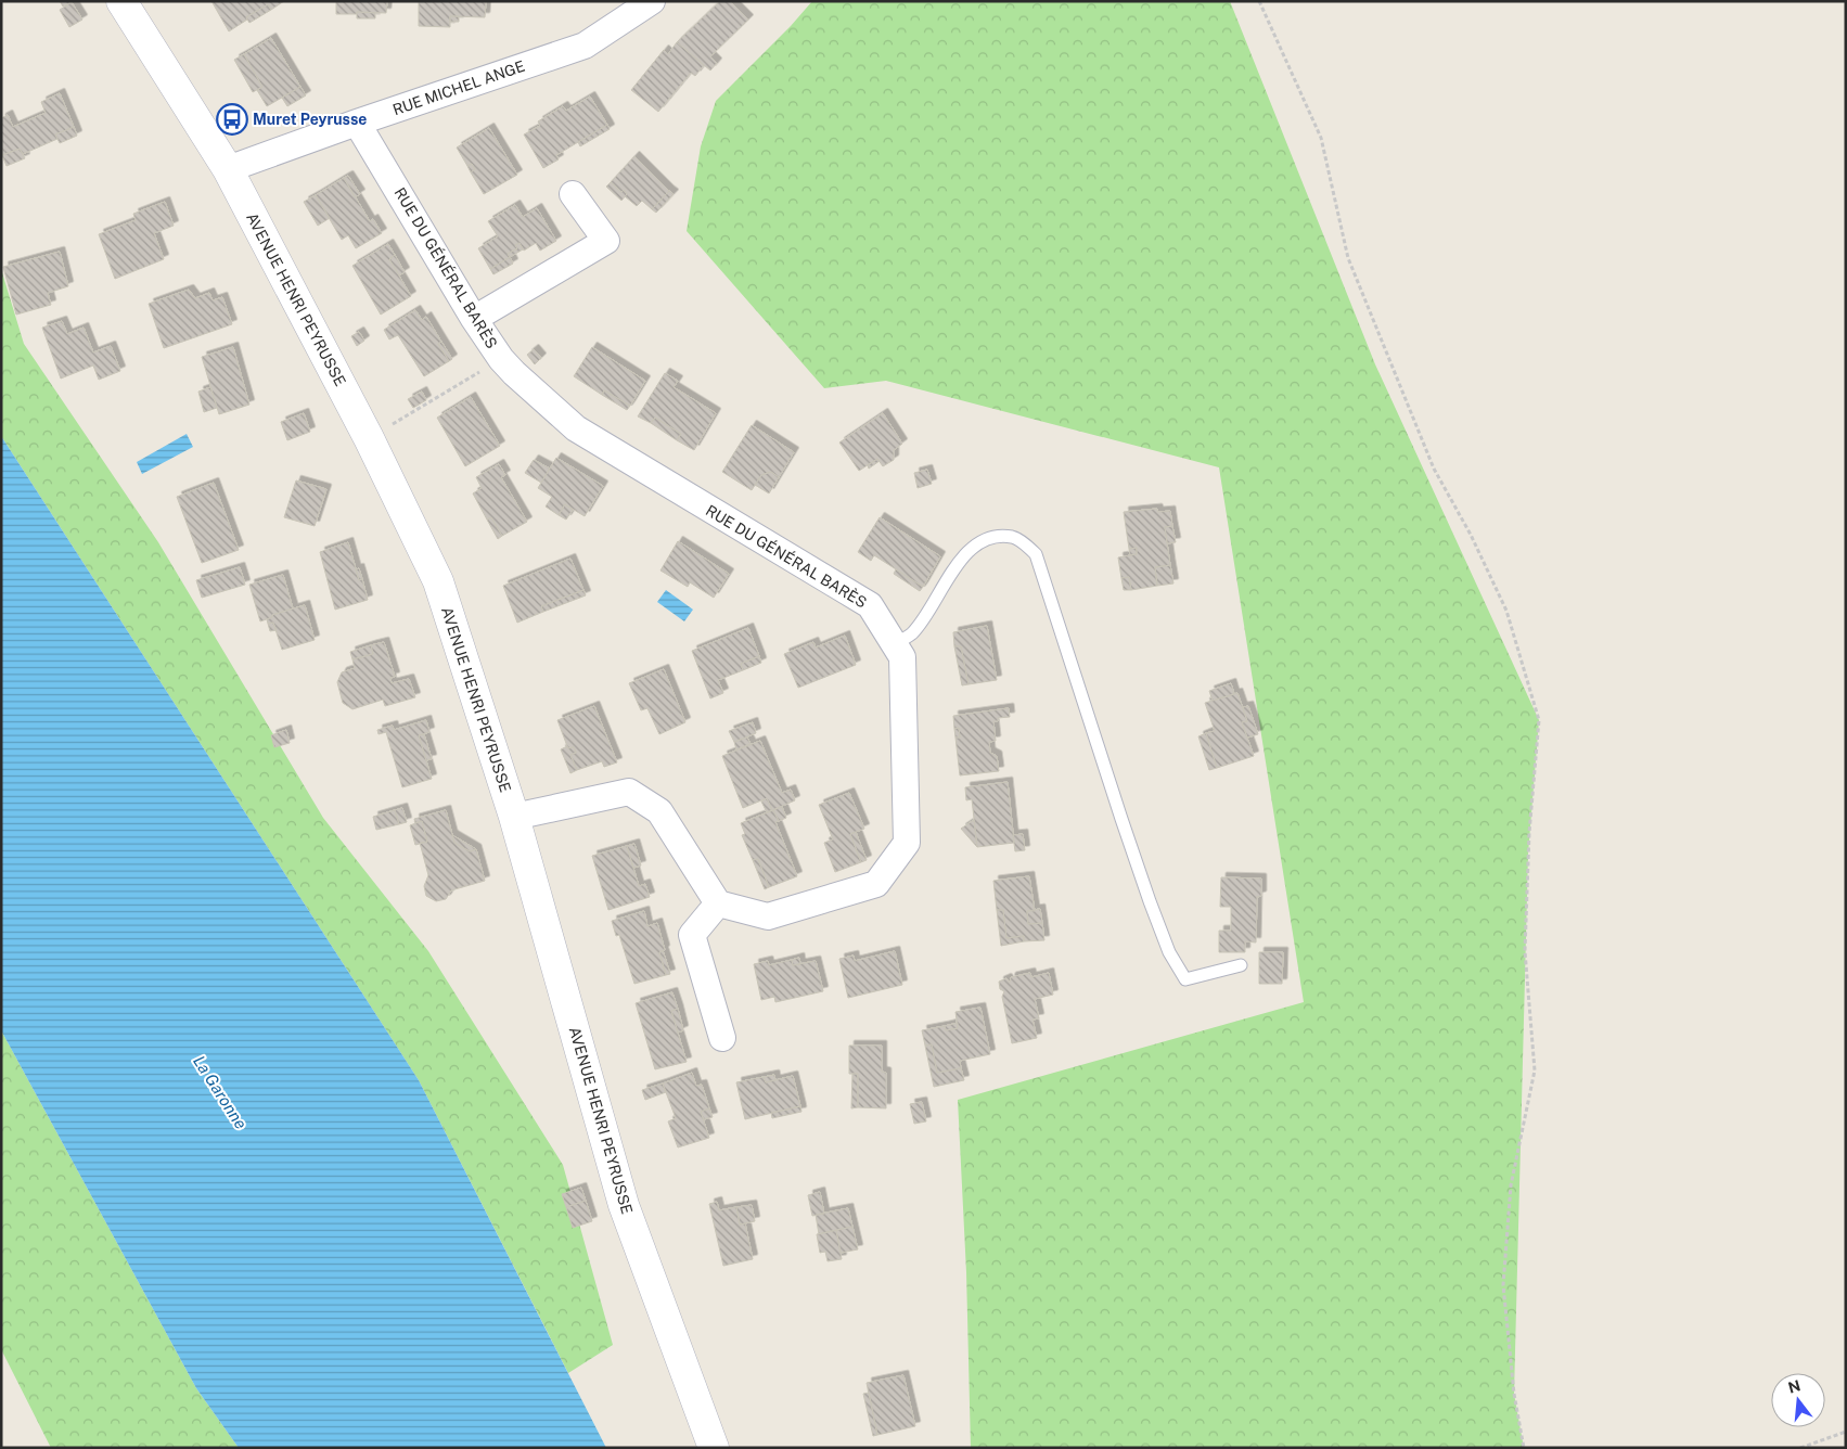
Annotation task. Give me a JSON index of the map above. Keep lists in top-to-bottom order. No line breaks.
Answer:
{"streets":{"street":["RUE MICHEL ANGE","RUE DU GÉNÉRAL BARÈS","AVENUE HENRI PEYRUSSE"]},"crossings":[["RUE MICHEL ANGE","RUE DU GÉNÉRAL BARÈS"],["RUE MICHEL ANGE","AVENUE HENRI PEYRUSSE"]],"water":["La Garonne"],"places":{"bus stop":["Muret Peyrusse"]},"north":"top"}
